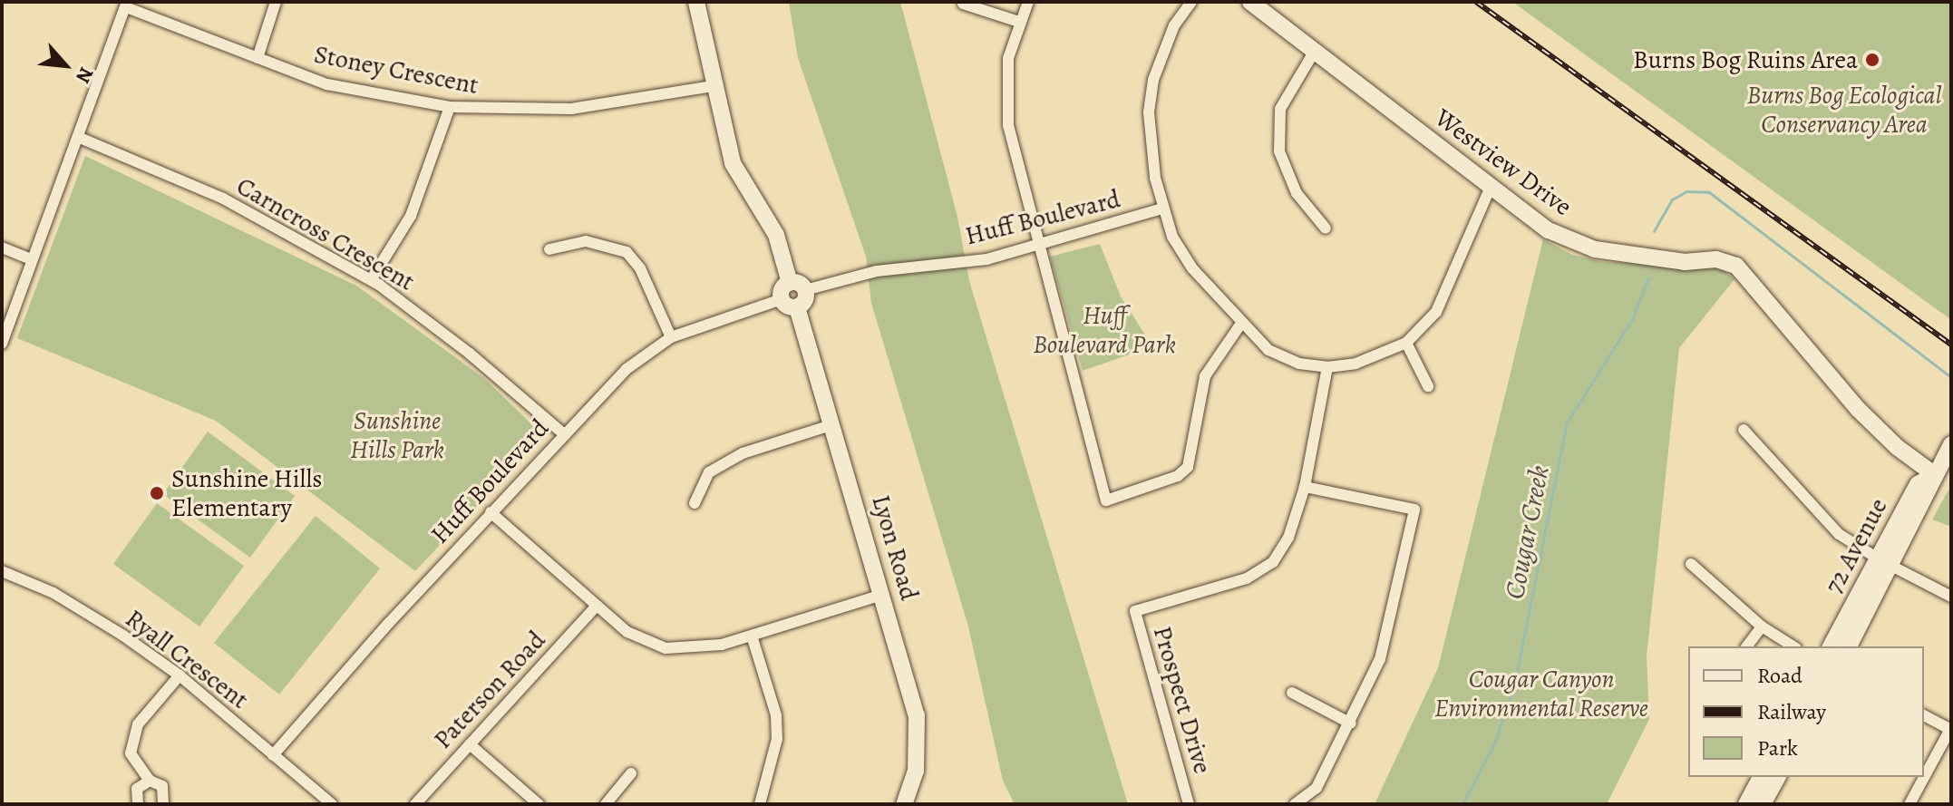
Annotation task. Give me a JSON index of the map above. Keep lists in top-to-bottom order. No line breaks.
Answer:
{"streets":{"street":["Stoney Crescent","Westview Drive","Huff Boulevard","Carncross Crescent","72 Avenue","Lyon Road","Ryall Crescent","Paterson Road","Prospect Drive"]},"crossings":[["Westview Drive","72 Avenue"],["Huff Boulevard","Carncross Crescent"],["Huff Boulevard","Lyon Road"],["Huff Boulevard","Ryall Crescent"]],"water":["Cougar Creek"],"parks":["Burns Bog Ecological Conservancy Area","Huff Boulevard Park","Sunshine Hills Park","Cougar Canyon Environmental Reserve"],"places":["Burns Bog Ruins Area","Sunshine Hills Elementary"],"legend":["Road","Railway","Park"],"north":"bottom right"}
